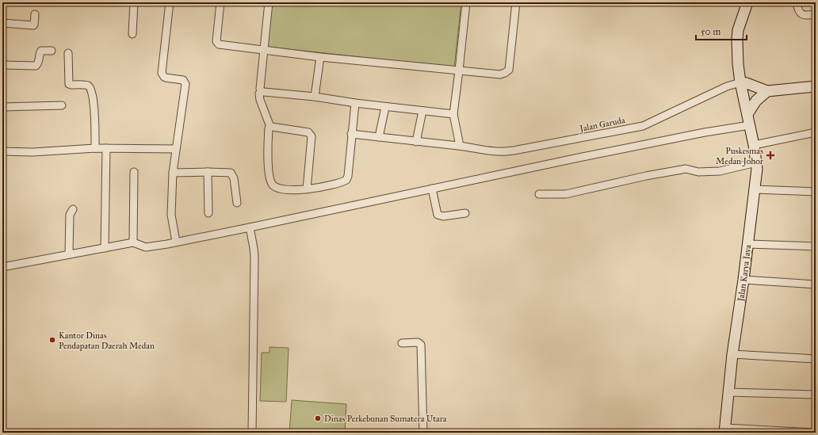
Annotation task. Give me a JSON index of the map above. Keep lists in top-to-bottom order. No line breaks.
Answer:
{"streets":{"main road":["Jalan Karya Jaya"],"street":["Jalan Garuda"]},"crossings":[["Jalan Garuda","Jalan Karya Jaya"]],"places":{"health":["Puskesmas Medan Johor"],"other":["Kantor Dinas Pendapatan Daerah Medan","Dinas Perkebunan Sumatera Utara"]},"scale_bar":"50 m"}
